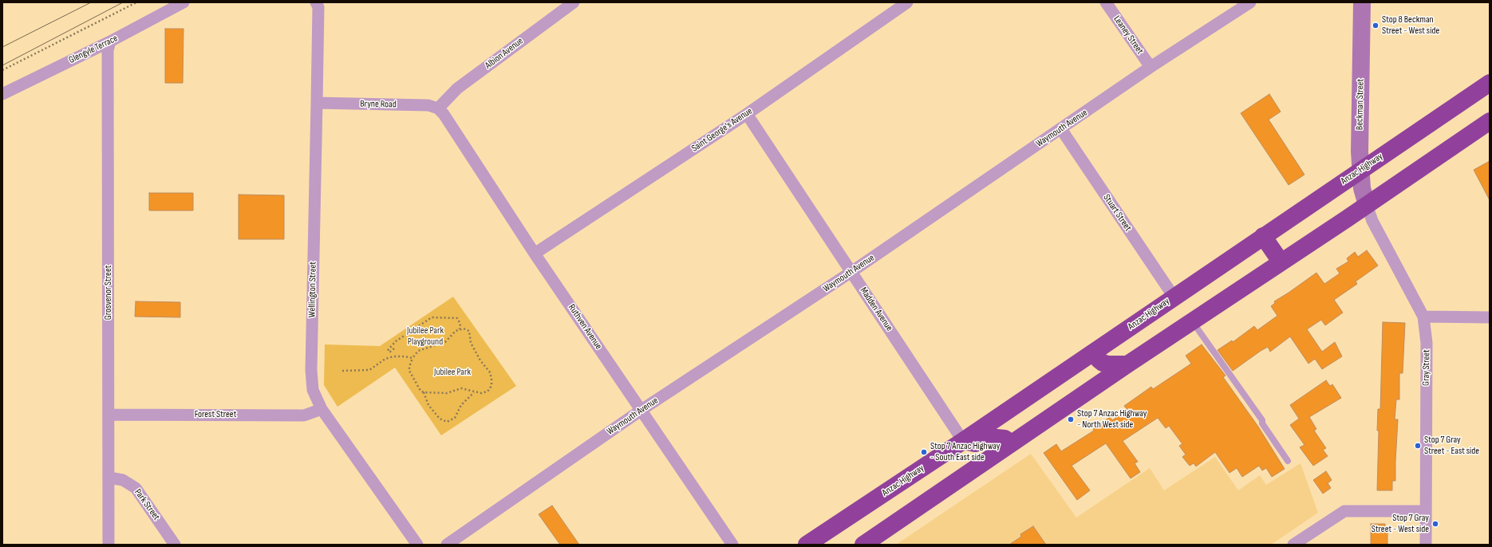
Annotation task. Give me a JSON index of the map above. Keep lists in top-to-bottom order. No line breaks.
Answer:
{"streets":{"highway":["Anzac Highway"],"street":["Leaney Street","Glengyle Terrace","Albion Avenue","Bryne Road","Beckman Street","Waymouth Avenue","Saint George's Avenue","Stuart Street","Wellington Street","Grosvenor Street","Madden Avenue","Ruthven Avenue","Gray Street","Forest Street","Park Street"]},"crossings":[["Leaney Street","Waymouth Avenue"],["Glengyle Terrace","Grosvenor Street"],["Albion Avenue","Bryne Road"],["Albion Avenue","Ruthven Avenue"],["Bryne Road","Wellington Street"],["Bryne Road","Ruthven Avenue"],["Beckman Street","Anzac Highway"],["Beckman Street","Gray Street"],["Waymouth Avenue","Stuart Street"],["Waymouth Avenue","Madden Avenue"],["Waymouth Avenue","Ruthven Avenue"],["Saint George's Avenue","Madden Avenue"],["Saint George's Avenue","Ruthven Avenue"],["Anzac Highway","Stuart Street"],["Anzac Highway","Madden Avenue"],["Wellington Street","Forest Street"],["Grosvenor Street","Forest Street"],["Grosvenor Street","Park Street"]],"parks":["Jubilee Park Playground","Jubilee Park"],"places":["Stop 8 Beckman Street - West side","Stop 7 Anzac Highway - North West side","Stop 7 Gray Street - East side","Stop 7 Anzac Highway - South East side","Stop 7 Gray Street - West side"]}
